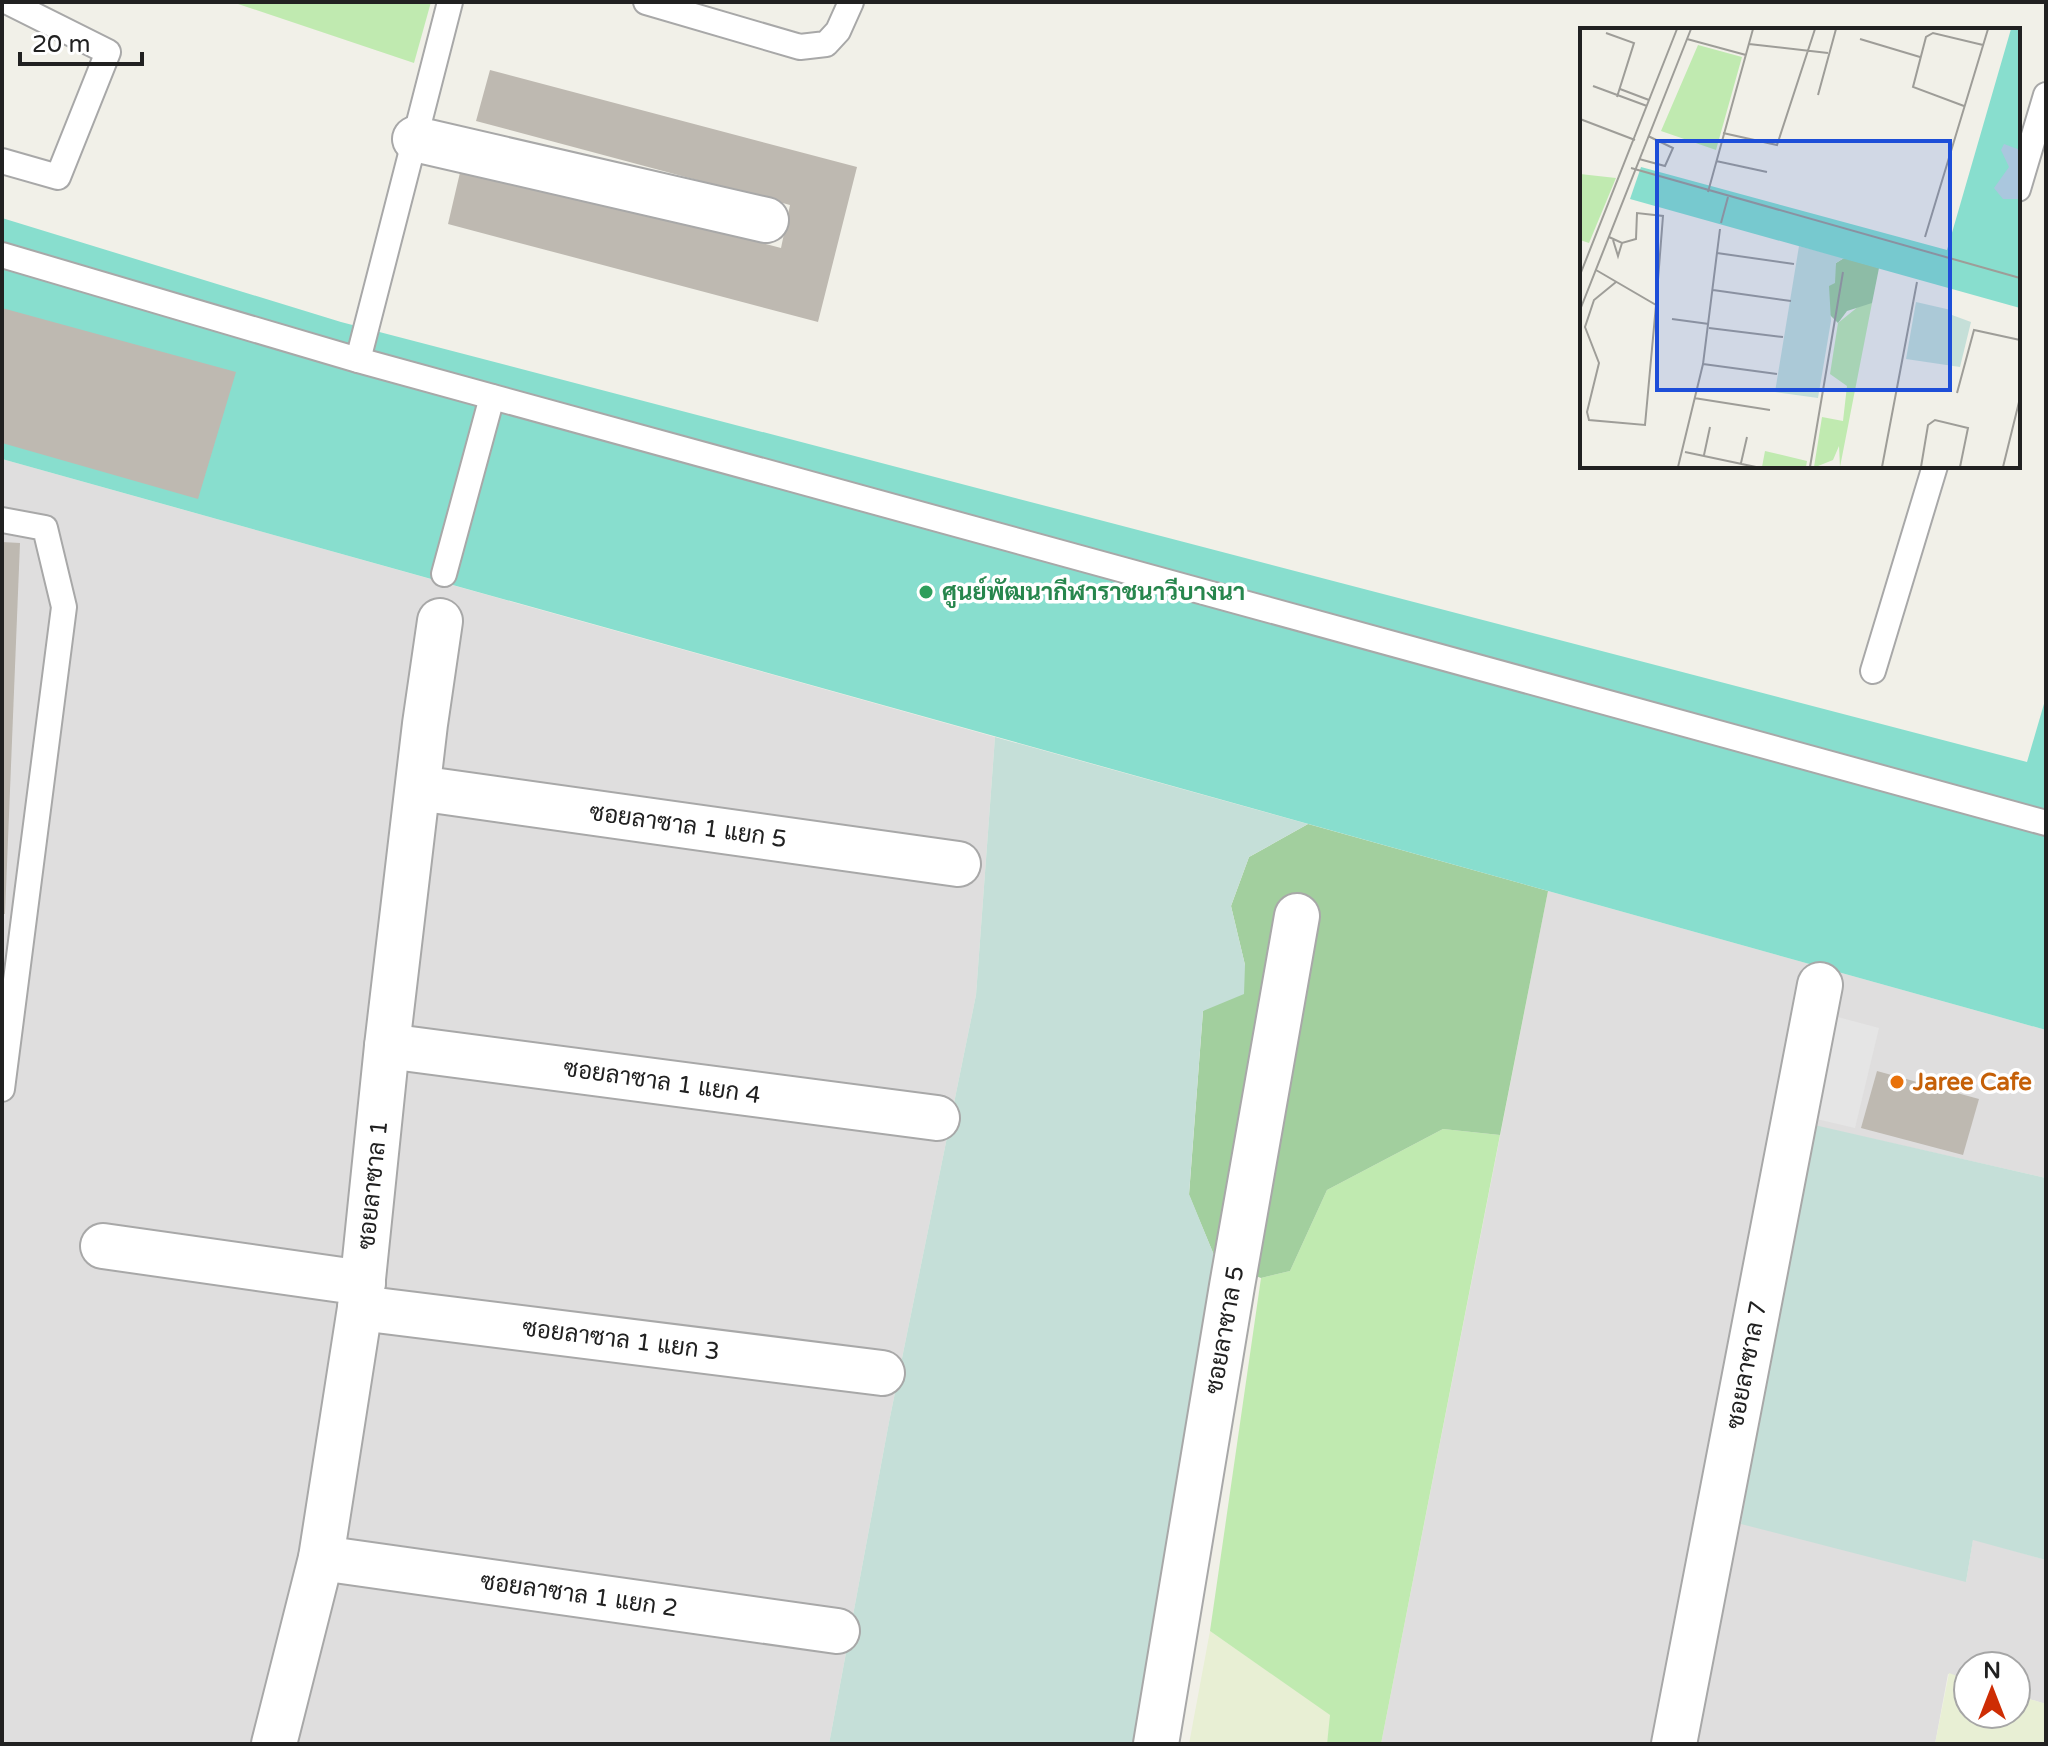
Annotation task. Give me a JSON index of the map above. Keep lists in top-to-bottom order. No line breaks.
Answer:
{"streets":{"street":["ซอยลาซาล 1 แยก 5","ซอยลาซาล 1 แยก 4","ซอยลาซาล 1","ซอยลาซาล 5","ซอยลาซาล 1 แยก 3","ซอยลาซาล 7","ซอยลาซาล 1 แยก 2"]},"crossings":[["ซอยลาซาล 1 แยก 5","ซอยลาซาล 1"],["ซอยลาซาล 1 แยก 4","ซอยลาซาล 1"],["ซอยลาซาล 1","ซอยลาซาล 1 แยก 3"],["ซอยลาซาล 1","ซอยลาซาล 1 แยก 2"]],"places":["ศูนย์พัฒนากีฬาราชนาวีบางนา","Jaree Cafe"],"scale_bar":"20 m","north":"top"}
